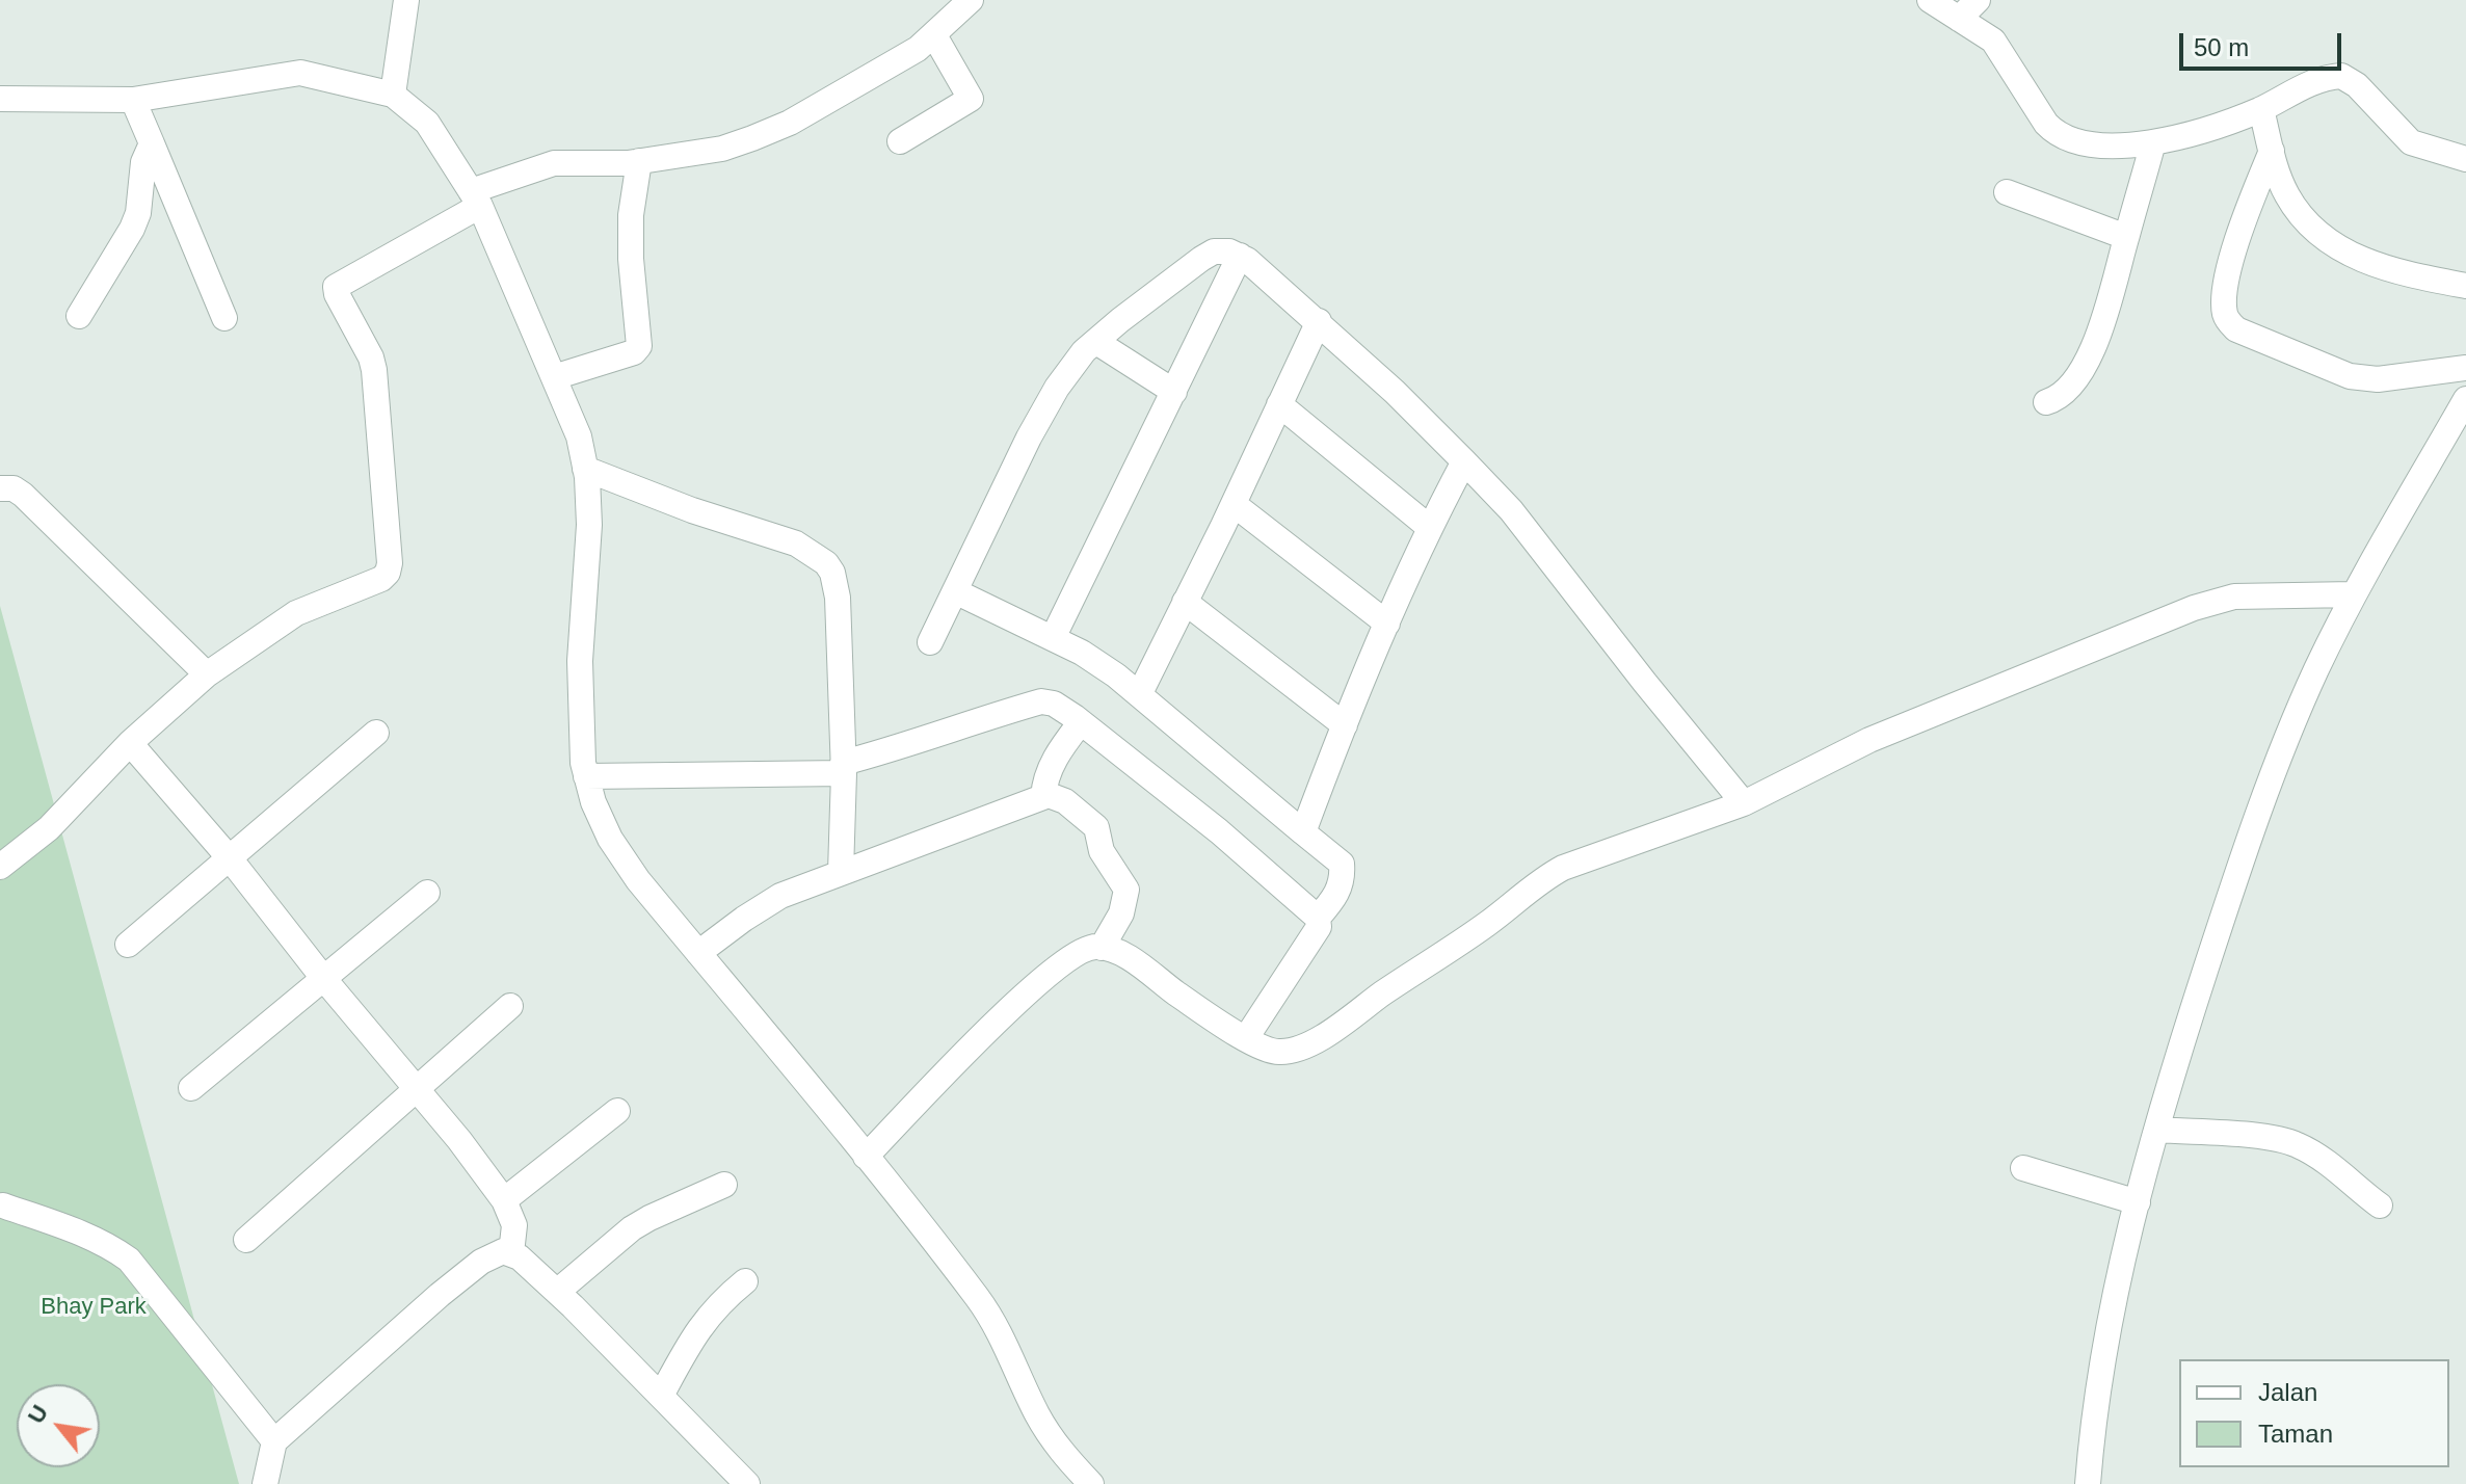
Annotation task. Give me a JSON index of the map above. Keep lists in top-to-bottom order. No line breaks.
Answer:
{"parks":["Bhay Park"],"legend":["Jalan","Taman"],"scale_bar":"50 m","north":"top left"}
